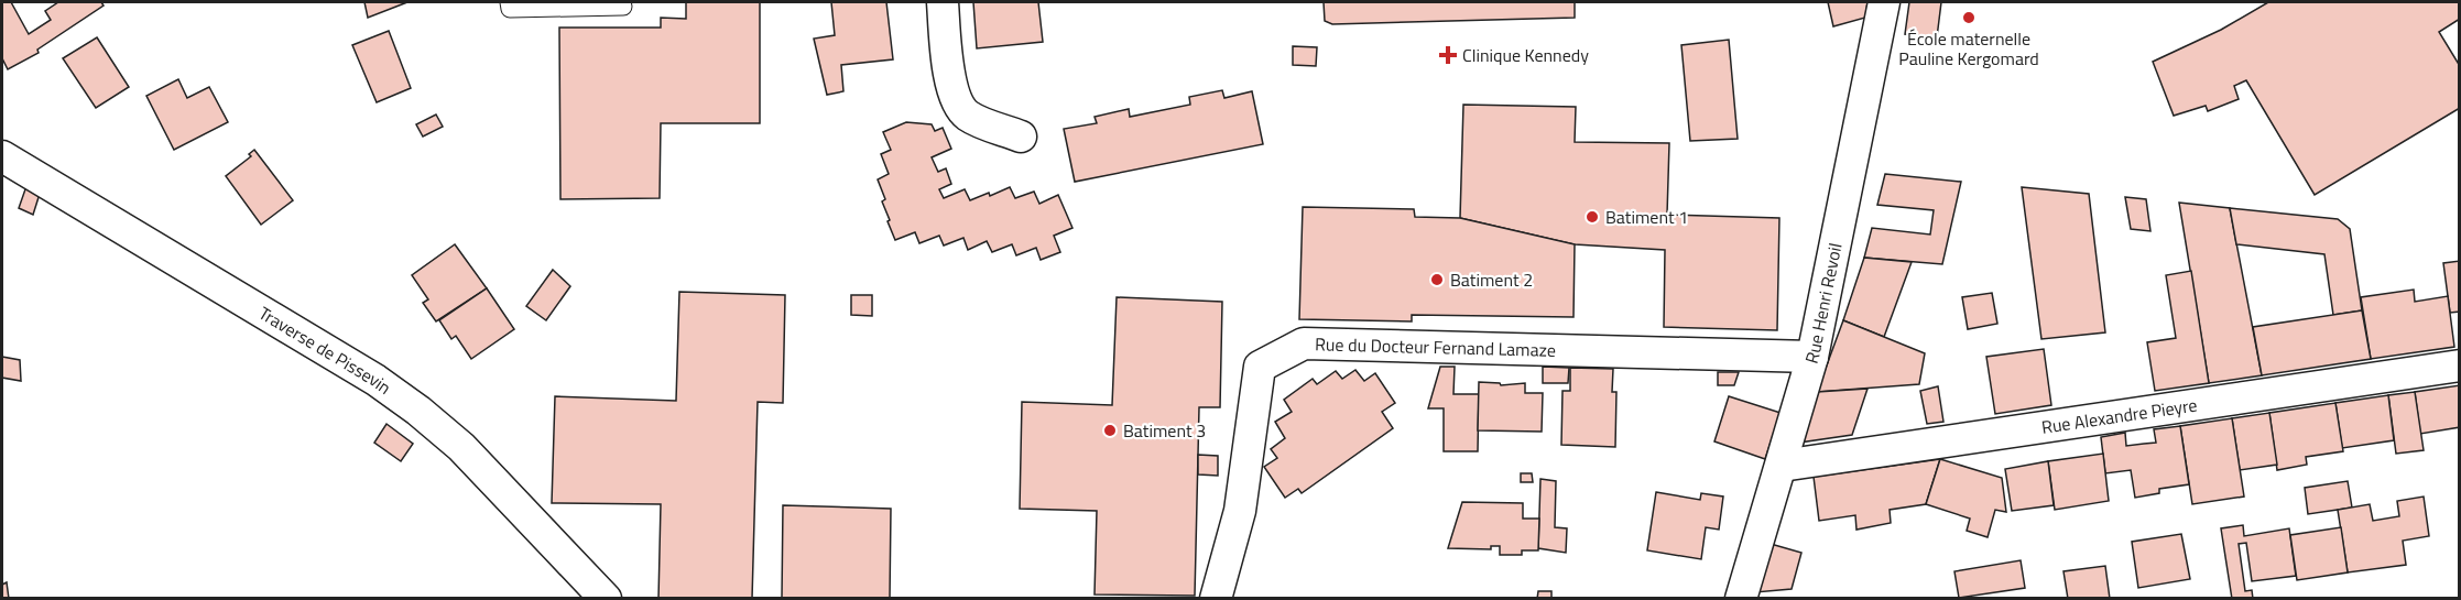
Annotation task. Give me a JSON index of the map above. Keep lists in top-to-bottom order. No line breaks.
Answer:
{"streets":{"street":["Rue Henri Revoil","Rue du Docteur Fernand Lamaze","Traverse de Pissevin","Rue Alexandre Pieyre"]},"crossings":[["Rue Henri Revoil","Rue du Docteur Fernand Lamaze"],["Rue Henri Revoil","Rue Alexandre Pieyre"]],"places":{"other":["École maternelle Pauline Kergomard","Batiment 1","Batiment 2","Batiment 3"],"health":["Clinique Kennedy"]}}
